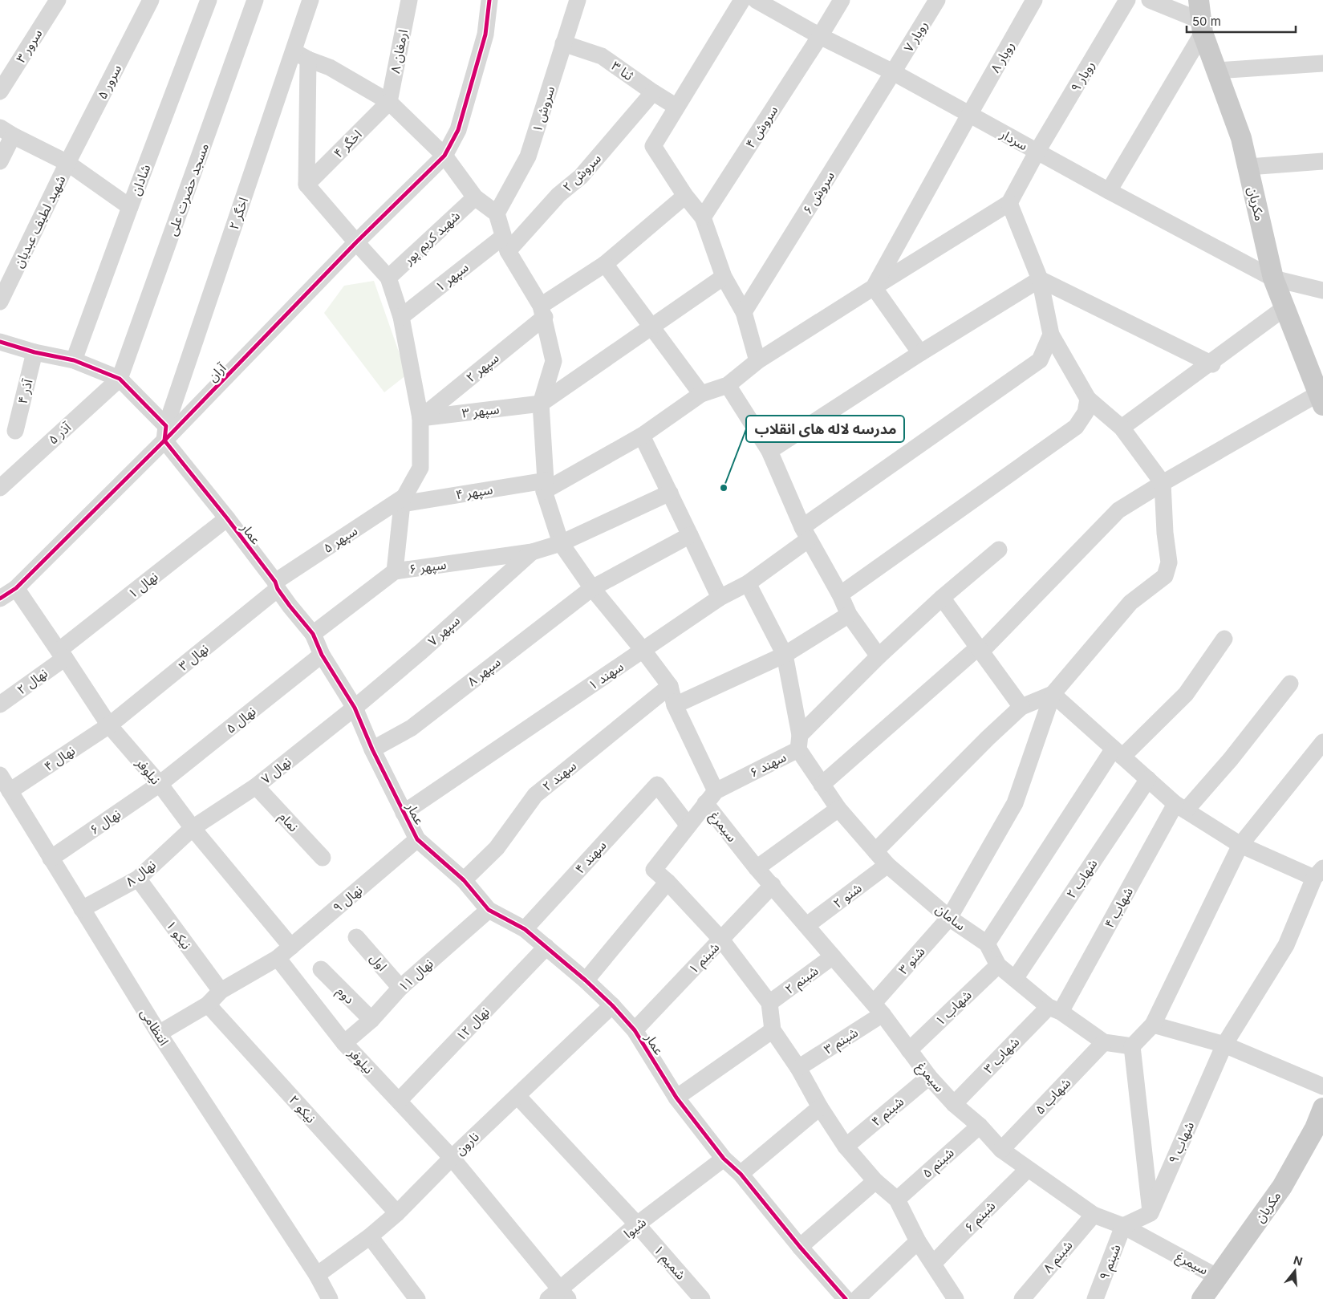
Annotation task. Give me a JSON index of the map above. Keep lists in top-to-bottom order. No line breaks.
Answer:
{"streets":{"main road":["مکریان"],"street":["روبار ۷","سرور ۳","ارمغان ۸","روبار ۸","ثنا ۳","روبار ۹","سرور ۵","سروش ۱","سروش ۴","سردار","اخگر ۴","سروش ۲","شادان","مسجد حضرت علی","سروش ۶","اخگر ۲","شهید لطیف عبدیان","شهید کریم پور","سپهر ۱","سپهر ۲","آران","آذر ۴","سپهر ۳","آذر ۵","سپهر ۴","عمار","سپهر ۵","سپهر ۶","نهال ۱","سپهر ۷","نهال ۳","سپهر ۸","سهند ۱","نهال ۲","نهال ۵","نهال ۴","سهند ۶","نهال ۷","نیلوفر","سهند ۲","نهال ۶","نمام","سیمرغ","سهند ۴","نهال ۸","شهاب ۲","شنو ۲","نهال ۹","شهاب ۴","سامان","نیکو ۱","شبنم ۱","شنو ۳","اول","نهال ۱۱","شبنم ۲","دوم","شهاب ۱","نهال ۱۲","انتظامی","شبنم ۳","شهاب ۳","شهاب ۵","نیکو ۲","شبنم ۴","شهاب ۹","نارون","شبنم ۵","شبنم ۶","شیوا","شبنم ۸","شمیم ۱","شبنم ۹"]},"crossings":[["روبار ۷","سردار"],["روبار ۷","سروش ۶"],["ارمغان ۸","اخگر ۴"],["روبار ۸","سردار"],["ثنا ۳","سروش ۱"],["ثنا ۳","سروش ۲"],["روبار ۹","سردار"],["سرور ۵","شهید لطیف عبدیان"],["سروش ۴","سردار"],["سردار","سروش ۶"],["سردار","مکریان"],["سروش ۲","سپهر ۱"],["شادان","عمار"],["مسجد حضرت علی","آذر ۵"],["مسجد حضرت علی","عمار"],["مکریان","سیمرغ"],["اخگر ۲","آران"],["اخگر ۲","عمار"],["سپهر ۲","سپهر ۳"],["آران","عمار"],["آران","نیلوفر"],["آذر ۴","عمار"],["آذر ۵","عمار"],["سپهر ۴","سپهر ۵"],["عمار","سپهر ۵"],["عمار","سپهر ۶"],["عمار","نهال ۱"],["عمار","سپهر ۷"],["عمار","نهال ۳"],["عمار","سپهر ۸"],["عمار","سهند ۱"],["عمار","نهال ۵"],["عمار","نهال ۷"],["عمار","سهند ۲"],["عمار","سهند ۴"],["عمار","نهال ۹"],["عمار","شبنم ۱"],["عمار","نهال ۱۱"],["عمار","نهال ۱۲"],["عمار","نارون"],["عمار","شیوا"],["سپهر ۵","نهال ۳"],["سپهر ۶","سپهر ۷"],["نهال ۱","نهال ۲"],["نهال ۱","نیلوفر"],["سپهر ۷","نهال ۷"],["نهال ۳","نهال ۴"],["نهال ۳","نیلوفر"],["نهال ۲","نیلوفر"],["نهال ۵","نیلوفر"],["نهال ۵","نهال ۶"],["نهال ۴","نیلوفر"],["نهال ۴","انتظامی"],["سهند ۶","سیمرغ"],["سهند ۶","سهند ۴"],["سهند ۶","سامان"],["نهال ۷","نیلوفر"],["نهال ۷","نمام"],["نهال ۷","نهال ۸"],["نیلوفر","نهال ۶"],["نیلوفر","نهال ۸"],["نیلوفر","نهال ۹"],["نیلوفر","نهال ۱۱"],["نیلوفر","نهال ۱۲"],["نیلوفر","نارون"],["نیلوفر","شیوا"],["سهند ۲","سیمرغ"],["نهال ۶","انتظامی"],["سیمرغ","شنو ۲"],["سیمرغ","شبنم ۱"],["سیمرغ","شنو ۳"],["سیمرغ","شبنم ۲"],["سیمرغ","شهاب ۱"],["سیمرغ","شبنم ۳"],["سیمرغ","شهاب ۳"],["سیمرغ","شهاب ۵"],["سیمرغ","شبنم ۴"],["سیمرغ","شبنم ۵"],["سیمرغ","شبنم ۶"],["سیمرغ","شبنم ۸"],["سیمرغ","شبنم ۹"],["نهال ۸","نیکو ۱"],["نهال ۸","انتظامی"],["شهاب ۲","سامان"],["شنو ۲","سامان"],["نهال ۹","نیکو ۱"],["نهال ۹","انتظامی"],["نهال ۹","نیکو ۲"],["شهاب ۴","سامان"],["شهاب ۴","شهاب ۳"],["سامان","شنو ۳"],["سامان","شهاب ۱"],["سامان","شهاب ۳"],["سامان","شهاب ۵"],["شنو ۳","شبنم ۳"],["اول","نهال ۱۱"],["نهال ۱۱","دوم"],["انتظامی","نارون"],["نیکو ۲","نارون"],["نارون","شمیم ۱"],["شیوا","شمیم ۱"]],"places":["مدرسه لاله های انقلاب"],"scale_bar":"50 m","north":"top"}
